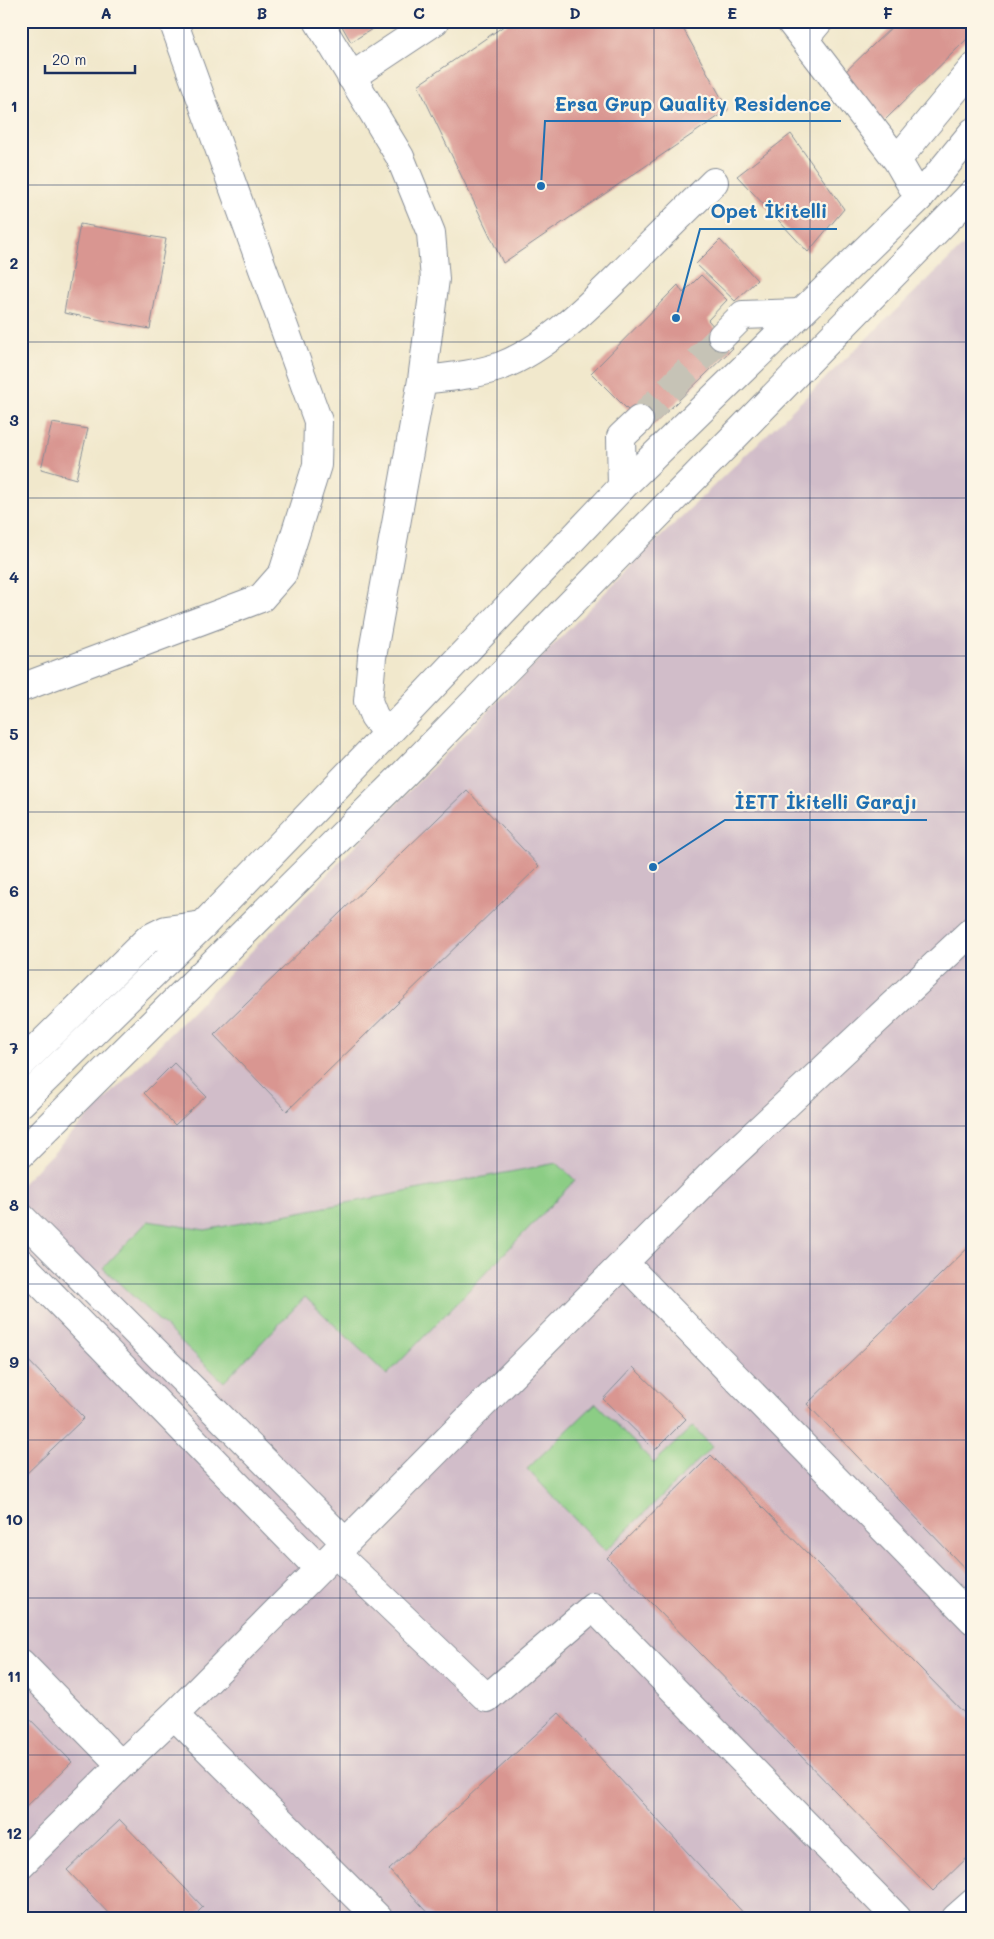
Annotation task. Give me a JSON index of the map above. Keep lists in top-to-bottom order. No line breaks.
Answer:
{"places":["Ersa Grup Quality Residence","Opet İkitelli","İETT İkitelli Garajı"],"scale_bar":"20 m","grid":{"columns":["A","B","C","D","E","F"],"rows":["1","2","3","4","5","6","7","8","9","10","11","12"]}}
